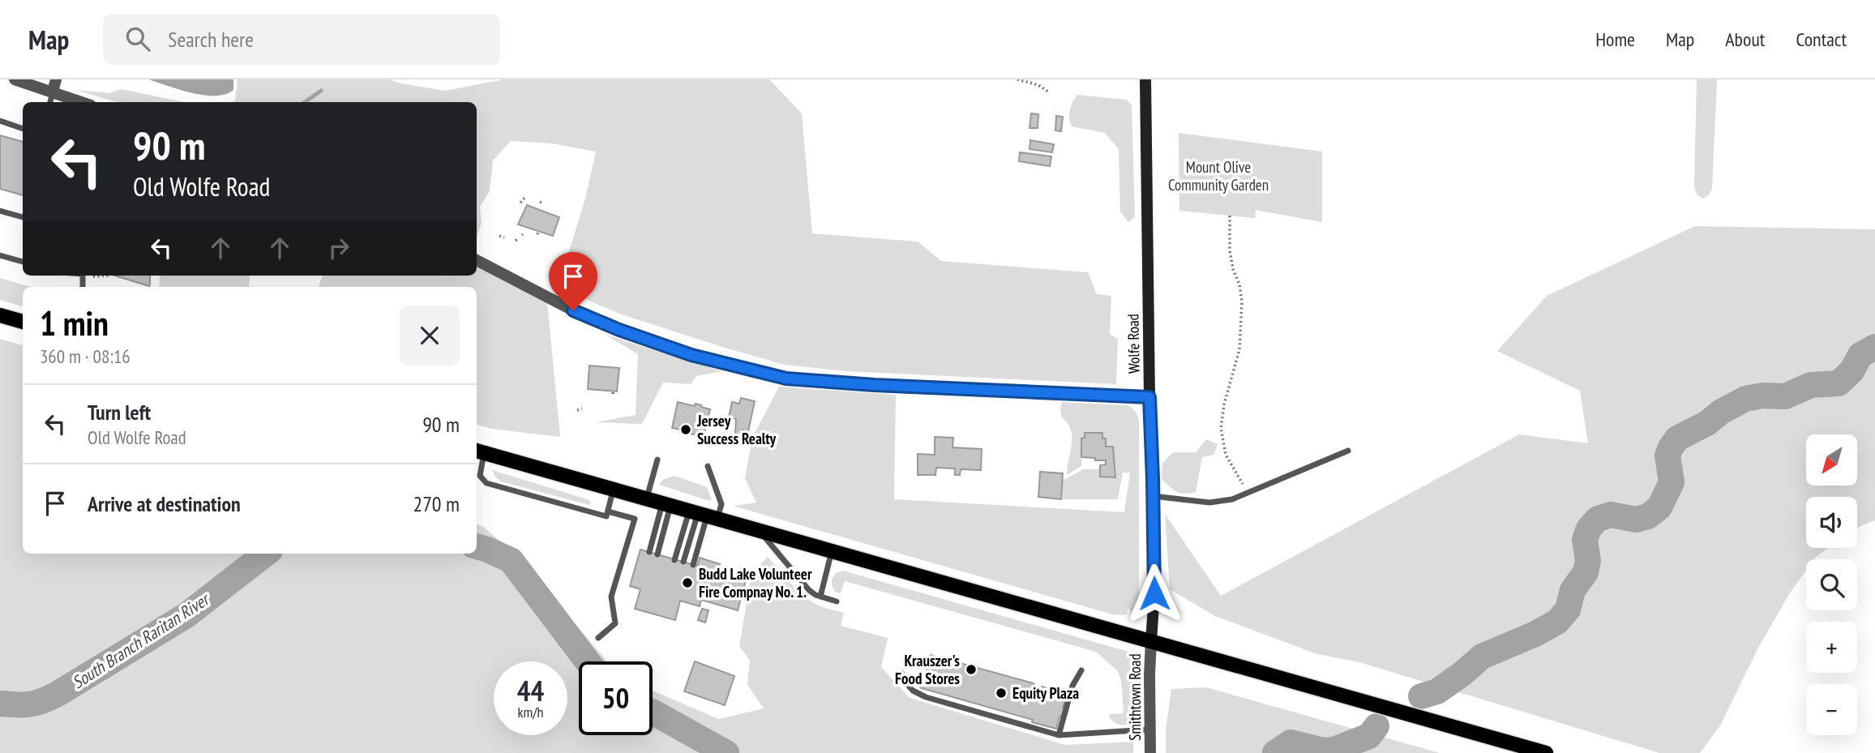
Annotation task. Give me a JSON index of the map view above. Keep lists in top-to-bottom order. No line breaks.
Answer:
{"streets":{"main road":["Wolfe Road"],"street":["Smithtown Road"]},"crossings":[["Wolfe Road","Smithtown Road"]],"water":["South Branch Raritan River"],"parks":["Mount Olive Community Garden"],"places":["Jersey Success Realty","Budd Lake Volunteer Fire Compnay No. 1.","Krauszer's Food Stores","Equity Plaza"],"north":"bottom left","page":{"header":"Map","search":"Search here","nav":["Home","Map","About","Contact"],"turn":["90 m","Old Wolfe Road"],"heading":["1 min","360 m · 08:16"],"list":[{"name":"Turn left","note":"Old Wolfe Road","value":"90 m"},{"name":"Arrive at destination","value":"270 m"}],"map_buttons":["+","−"],"speed":"44 km/h","limit":"50"}}
